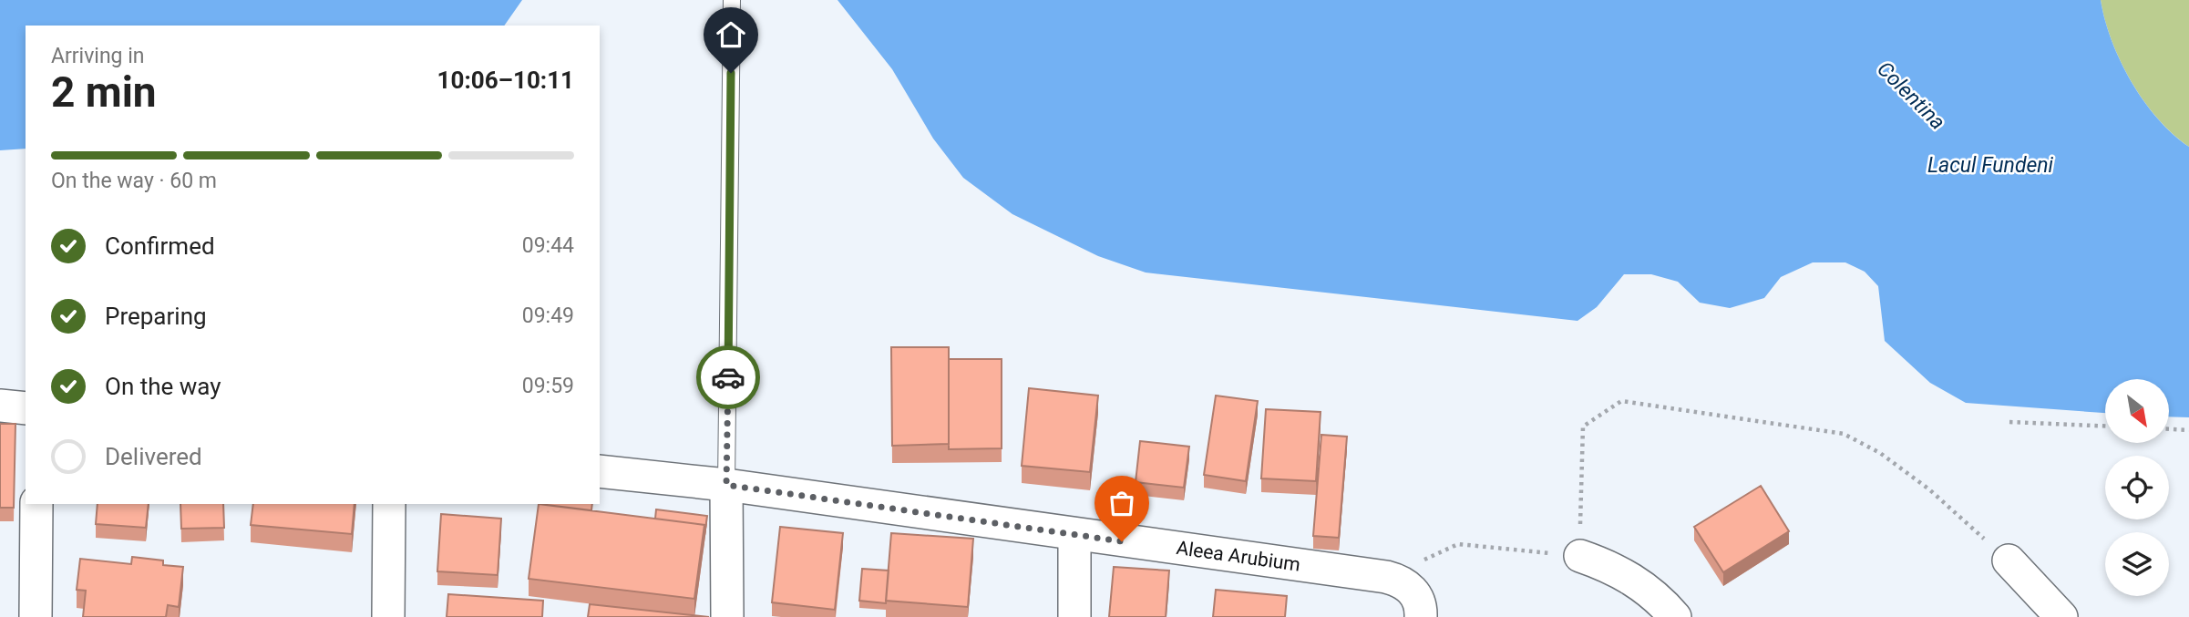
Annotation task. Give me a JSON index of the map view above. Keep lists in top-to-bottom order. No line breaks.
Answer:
{"streets":{"street":["Aleea Arubium"]},"water":["Colentina","Lacul Fundeni"],"north":"bottom right","page":{"heading":["2 min","Arriving in","10:06–10:11"],"bar":"On the way · 60 m","list":[["Confirmed","09:44"],["Preparing","09:49"],["On the way","09:59"],"Delivered"]}}
